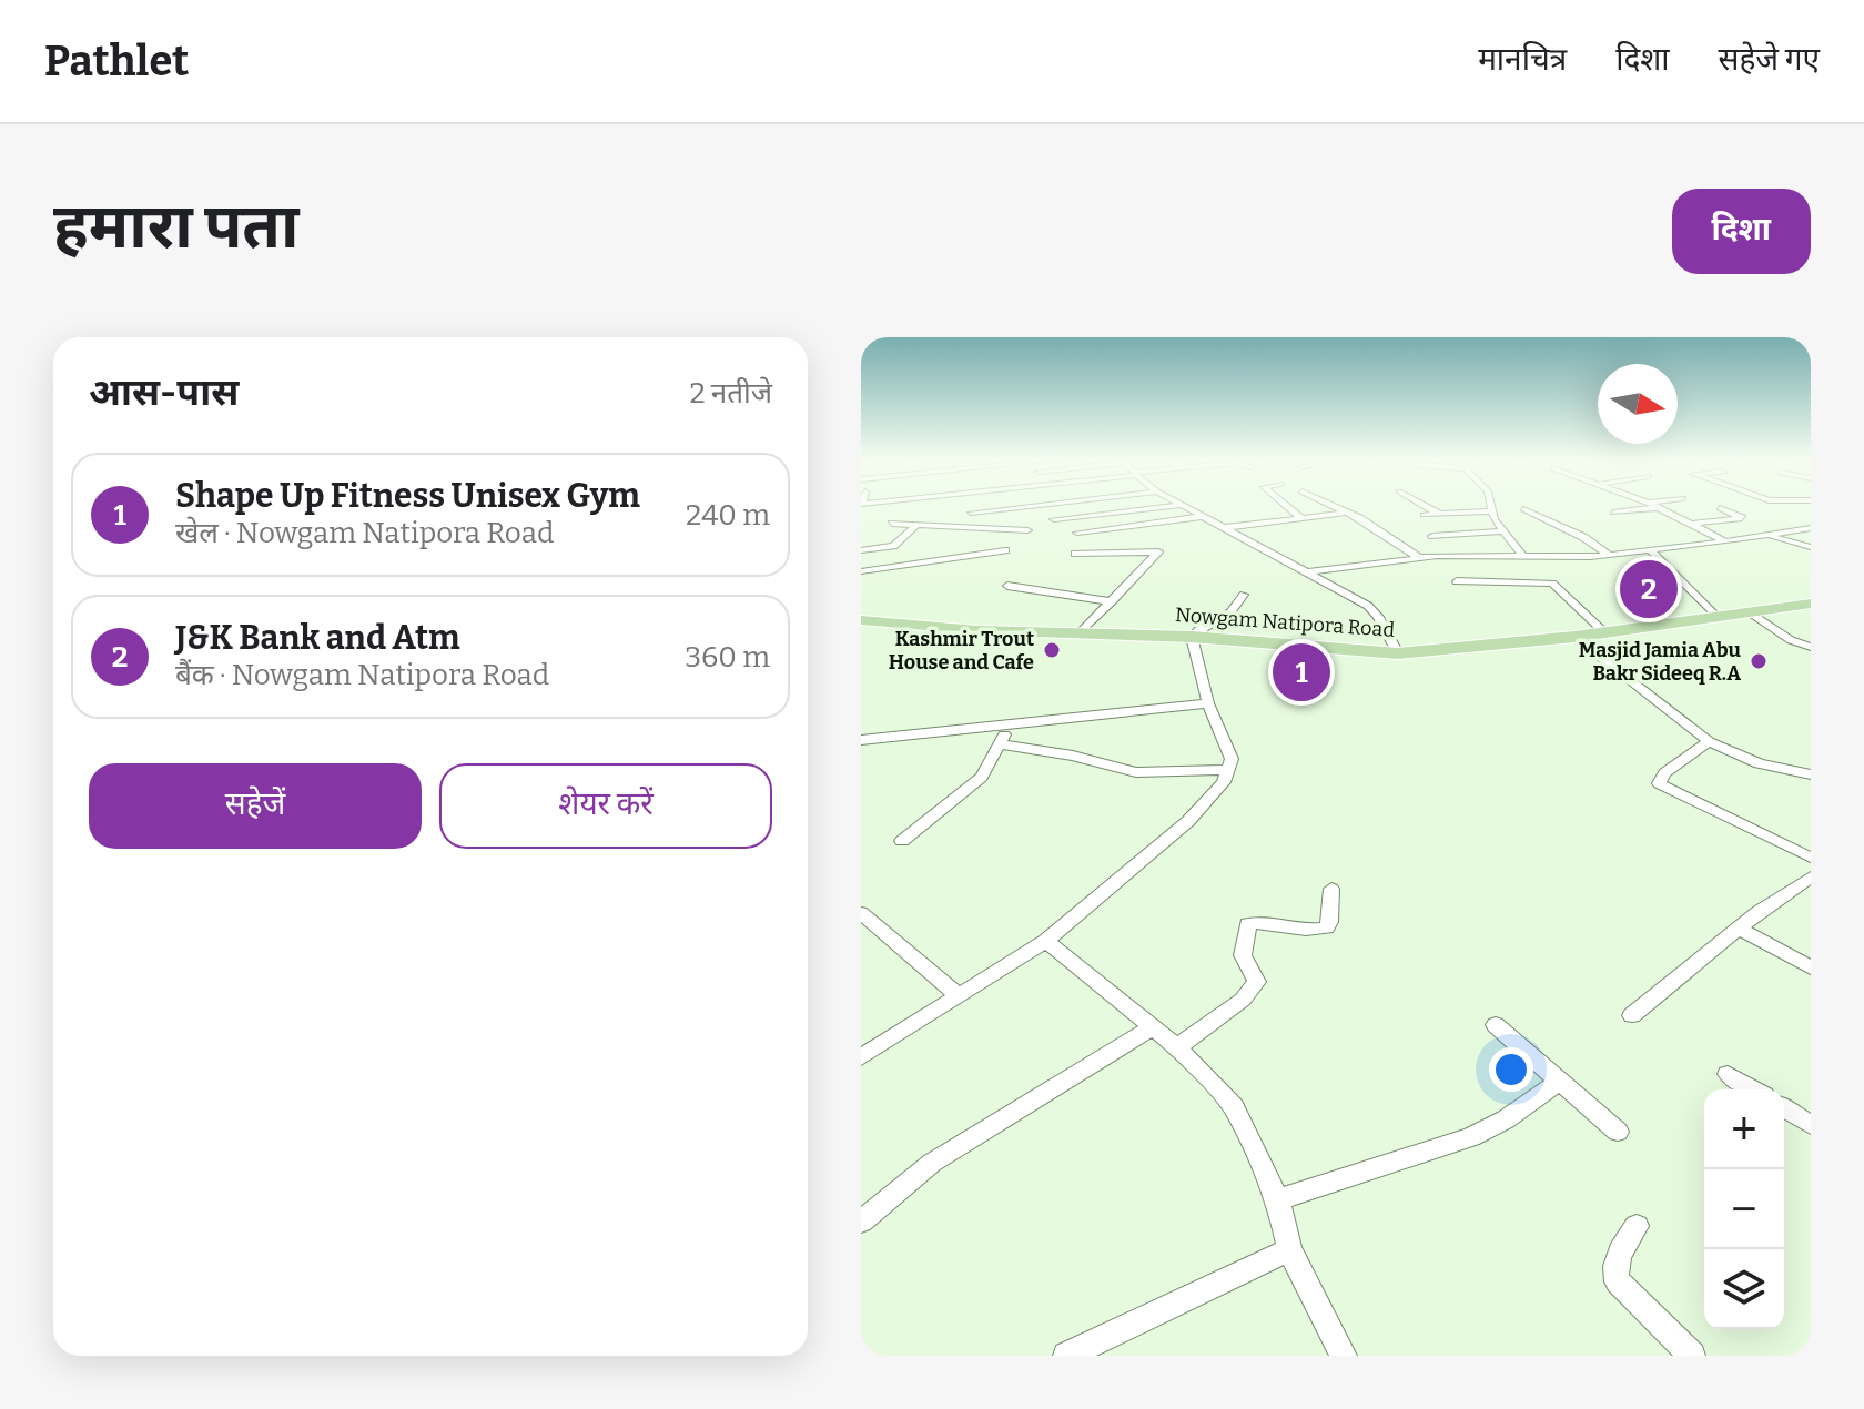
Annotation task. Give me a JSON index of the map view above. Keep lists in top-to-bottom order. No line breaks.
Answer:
{"streets":{"main road":["Nowgam Natipora Road"]},"places":["Kashmir Trout House and Cafe","Masjid Jamia Abu Bakr Sideeq R.A"],"north":"right","page":{"header":"Pathlet","nav":["मानचित्र","दिशा","सहेजे गए"],"buttons":["दिशा",["सहेजें","शेयर करें"]],"title":"हमारा पता","heading":["आस-पास","2 नतीजे"],"list":[{"mark":"1","name":"Shape Up Fitness Unisex Gym","note":"खेल · Nowgam Natipora Road","value":"240 m"},{"mark":"2","name":"J&K Bank and Atm","note":"बैंक · Nowgam Natipora Road","value":"360 m"}],"pins":["2","1"],"map_buttons":["+","−"]}}
